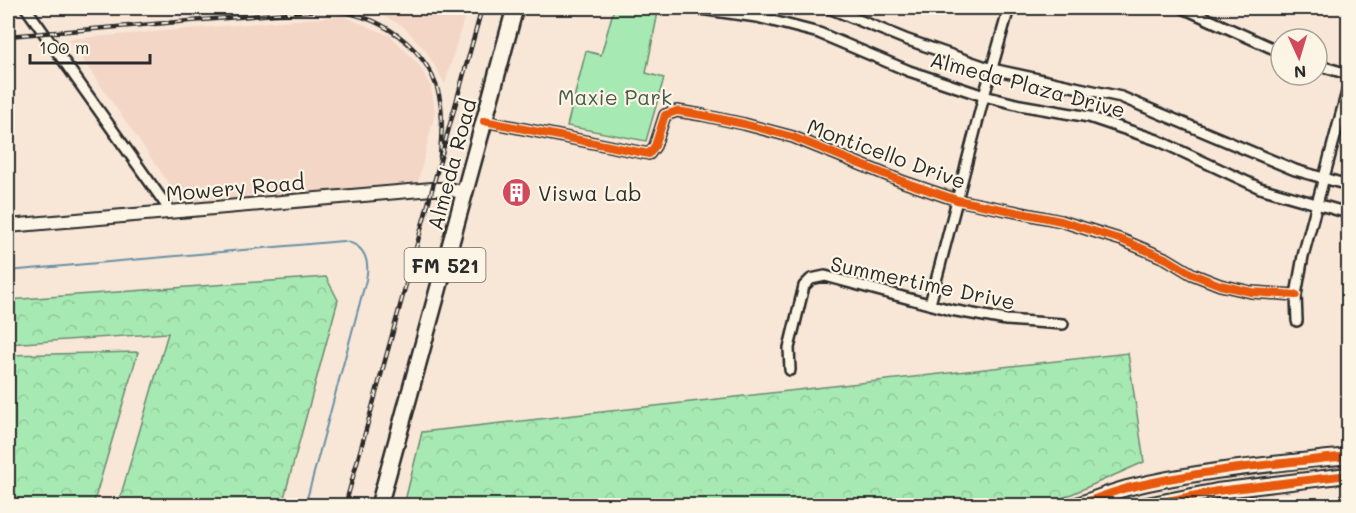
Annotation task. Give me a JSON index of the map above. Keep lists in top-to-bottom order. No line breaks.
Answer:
{"streets":{"main road":["Almeda Road","FM 521"],"street":["Almeda Plaza Drive","Monticello Drive","Mowery Road","Summertime Drive"]},"crossings":[["Monticello Drive","Almeda Road"],["Almeda Road","Mowery Road"]],"parks":["Maxie Park"],"places":{"building":["Viswa Lab"]},"scale_bar":"100 m","north":"bottom"}
